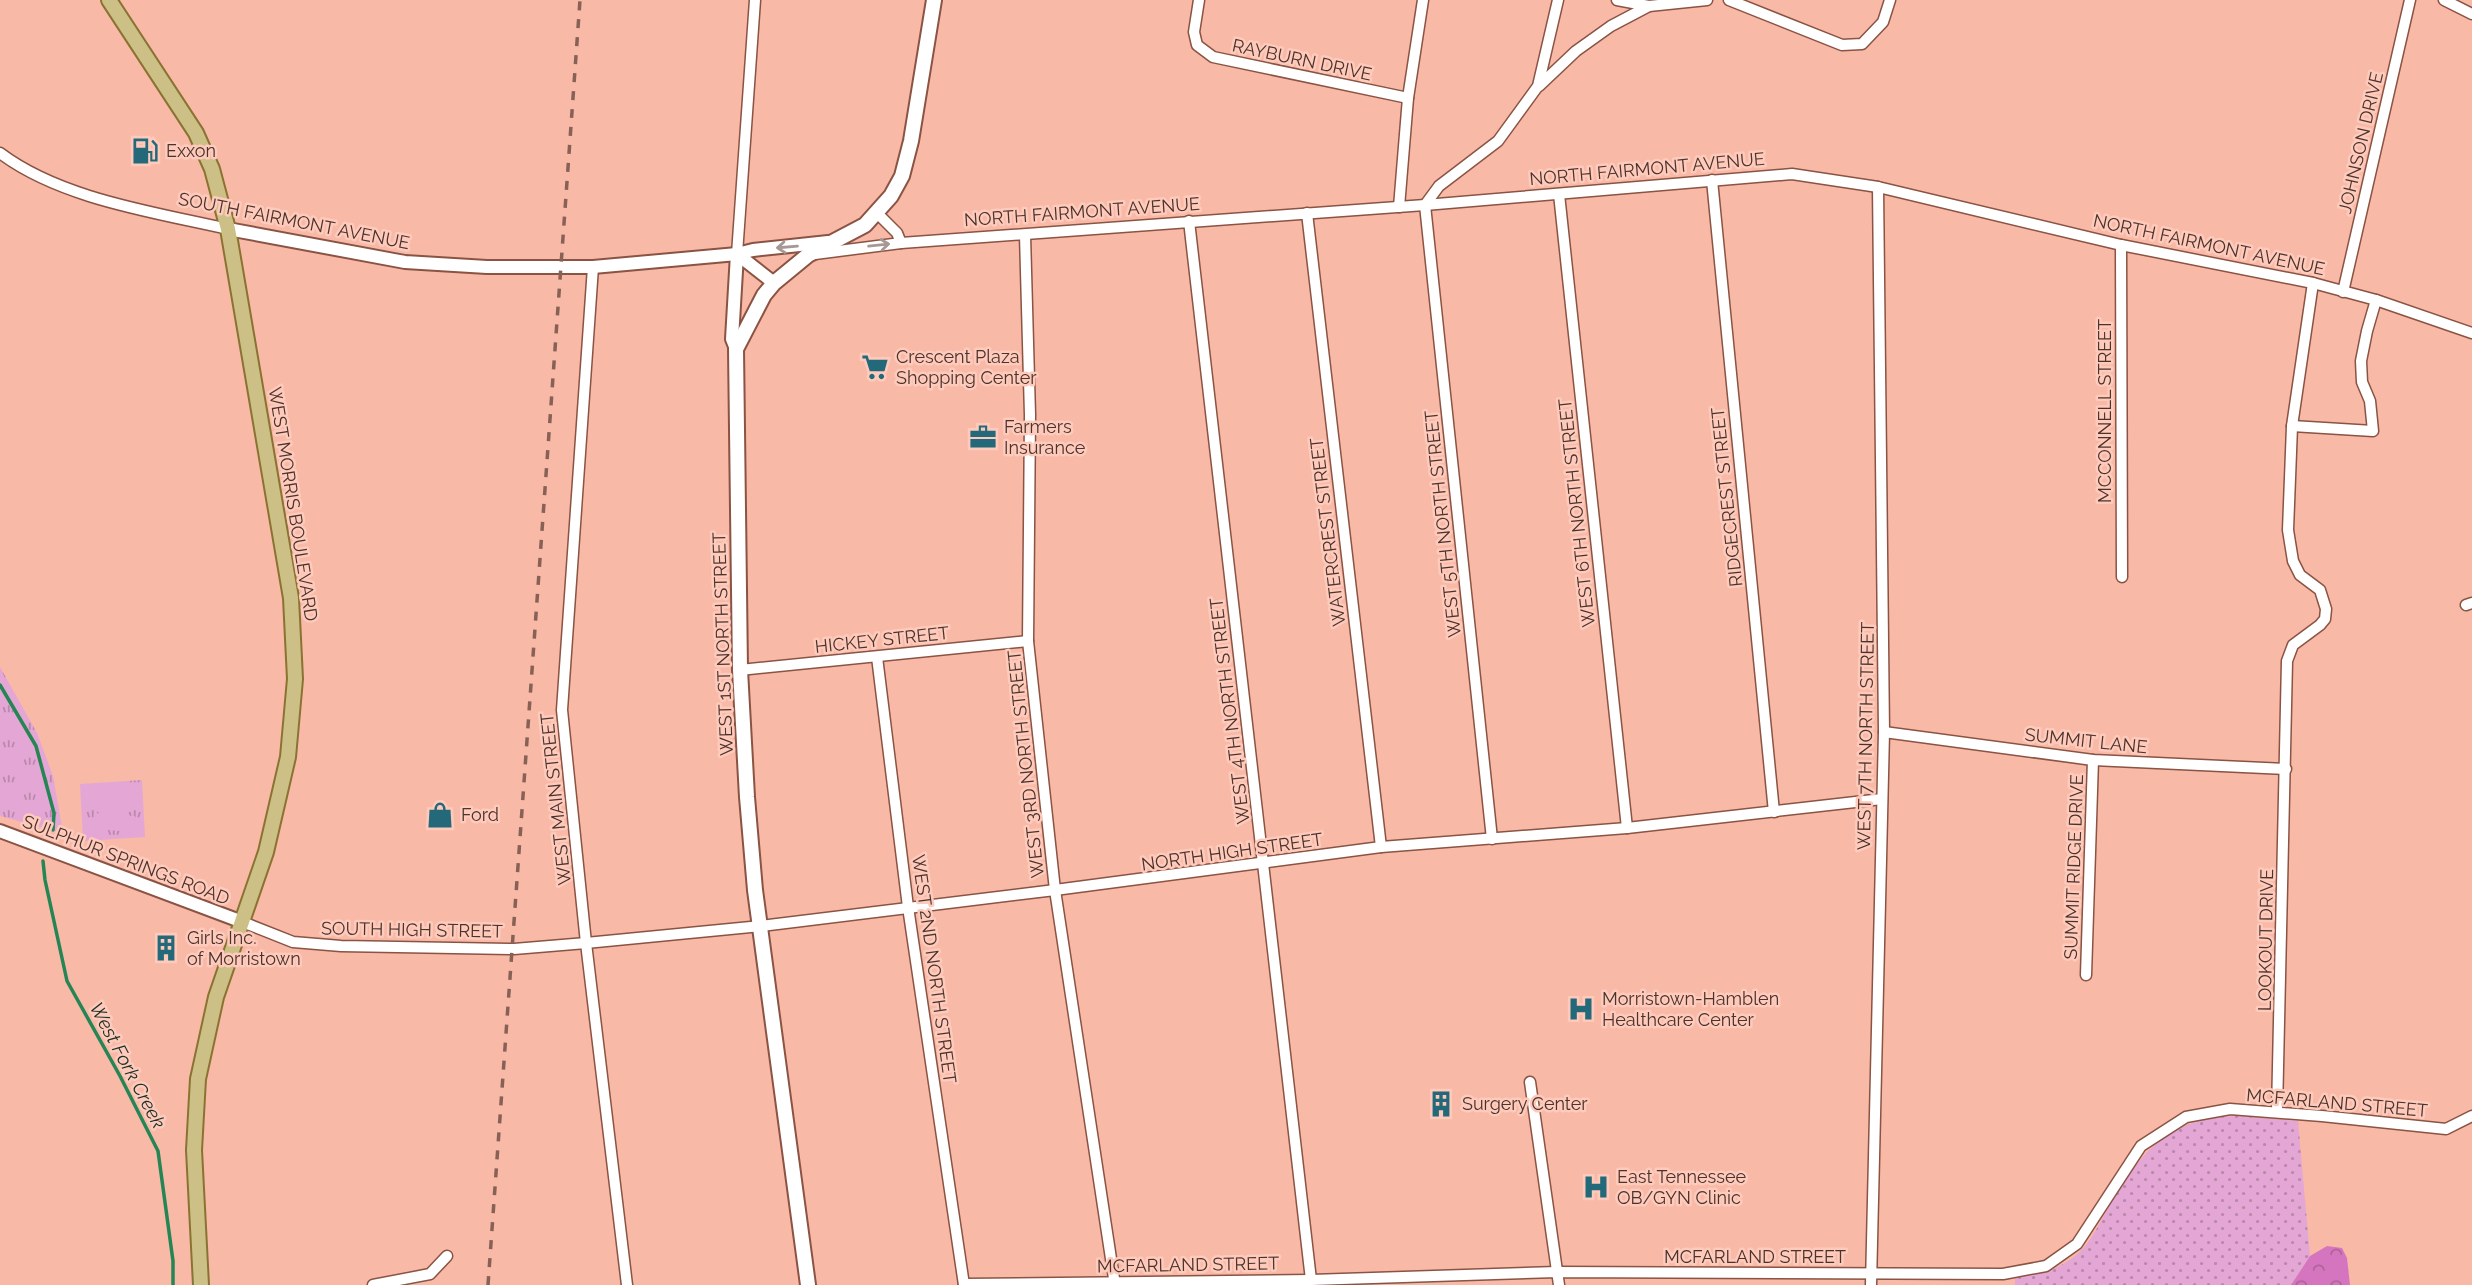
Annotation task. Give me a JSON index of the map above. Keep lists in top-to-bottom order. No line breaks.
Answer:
{"streets":{"main road":["WEST MORRIS BOULEVARD","WEST 1ST NORTH STREET"],"street":["RAYBURN DRIVE","JOHNSON DRIVE","NORTH FAIRMONT AVENUE","SOUTH FAIRMONT AVENUE","MCCONNELL STREET","RIDGECREST STREET","WEST 6TH NORTH STREET","WEST 5TH NORTH STREET","WATERCREST STREET","HICKEY STREET","WEST 4TH NORTH STREET","WEST 7TH NORTH STREET","SUMMIT LANE","WEST 3RD NORTH STREET","WEST MAIN STREET","NORTH HIGH STREET","SULPHUR SPRINGS ROAD","SUMMIT RIDGE DRIVE","SOUTH HIGH STREET","LOOKOUT DRIVE","WEST 2ND NORTH STREET","MCFARLAND STREET"]},"crossings":[["JOHNSON DRIVE","NORTH FAIRMONT AVENUE"],["NORTH FAIRMONT AVENUE","MCCONNELL STREET"],["NORTH FAIRMONT AVENUE","RIDGECREST STREET"],["NORTH FAIRMONT AVENUE","WEST 6TH NORTH STREET"],["NORTH FAIRMONT AVENUE","WEST 5TH NORTH STREET"],["NORTH FAIRMONT AVENUE","WATERCREST STREET"],["NORTH FAIRMONT AVENUE","WEST 4TH NORTH STREET"],["NORTH FAIRMONT AVENUE","WEST 7TH NORTH STREET"],["NORTH FAIRMONT AVENUE","WEST 3RD NORTH STREET"],["SOUTH FAIRMONT AVENUE","WEST MORRIS BOULEVARD"],["SOUTH FAIRMONT AVENUE","WEST MAIN STREET"],["RIDGECREST STREET","NORTH HIGH STREET"],["WEST MORRIS BOULEVARD","SULPHUR SPRINGS ROAD"],["WEST MORRIS BOULEVARD","SOUTH HIGH STREET"],["WEST 6TH NORTH STREET","NORTH HIGH STREET"],["WEST 5TH NORTH STREET","NORTH HIGH STREET"],["WATERCREST STREET","NORTH HIGH STREET"],["HICKEY STREET","WEST 1ST NORTH STREET"],["HICKEY STREET","WEST 3RD NORTH STREET"],["HICKEY STREET","WEST 2ND NORTH STREET"],["WEST 1ST NORTH STREET","NORTH HIGH STREET"],["WEST 4TH NORTH STREET","NORTH HIGH STREET"],["WEST 4TH NORTH STREET","MCFARLAND STREET"],["WEST 7TH NORTH STREET","SUMMIT LANE"],["WEST 7TH NORTH STREET","NORTH HIGH STREET"],["WEST 7TH NORTH STREET","MCFARLAND STREET"],["SUMMIT LANE","SUMMIT RIDGE DRIVE"],["SUMMIT LANE","LOOKOUT DRIVE"],["WEST 3RD NORTH STREET","NORTH HIGH STREET"],["WEST 3RD NORTH STREET","MCFARLAND STREET"],["WEST MAIN STREET","NORTH HIGH STREET"],["WEST MAIN STREET","SOUTH HIGH STREET"],["NORTH HIGH STREET","SOUTH HIGH STREET"],["NORTH HIGH STREET","WEST 2ND NORTH STREET"],["SULPHUR SPRINGS ROAD","SOUTH HIGH STREET"],["LOOKOUT DRIVE","MCFARLAND STREET"],["WEST 2ND NORTH STREET","MCFARLAND STREET"]],"water":["West Fork Creek"],"places":{"fuel station":["Exxon"],"supermarket":["Crescent Plaza Shopping Center"],"office":["Farmers Insurance"],"shop":["Ford"],"building":["Girls Inc. of Morristown","Surgery Center"],"hospital":["Morristown-Hamblen Healthcare Center","East Tennessee OB/GYN Clinic"]}}
